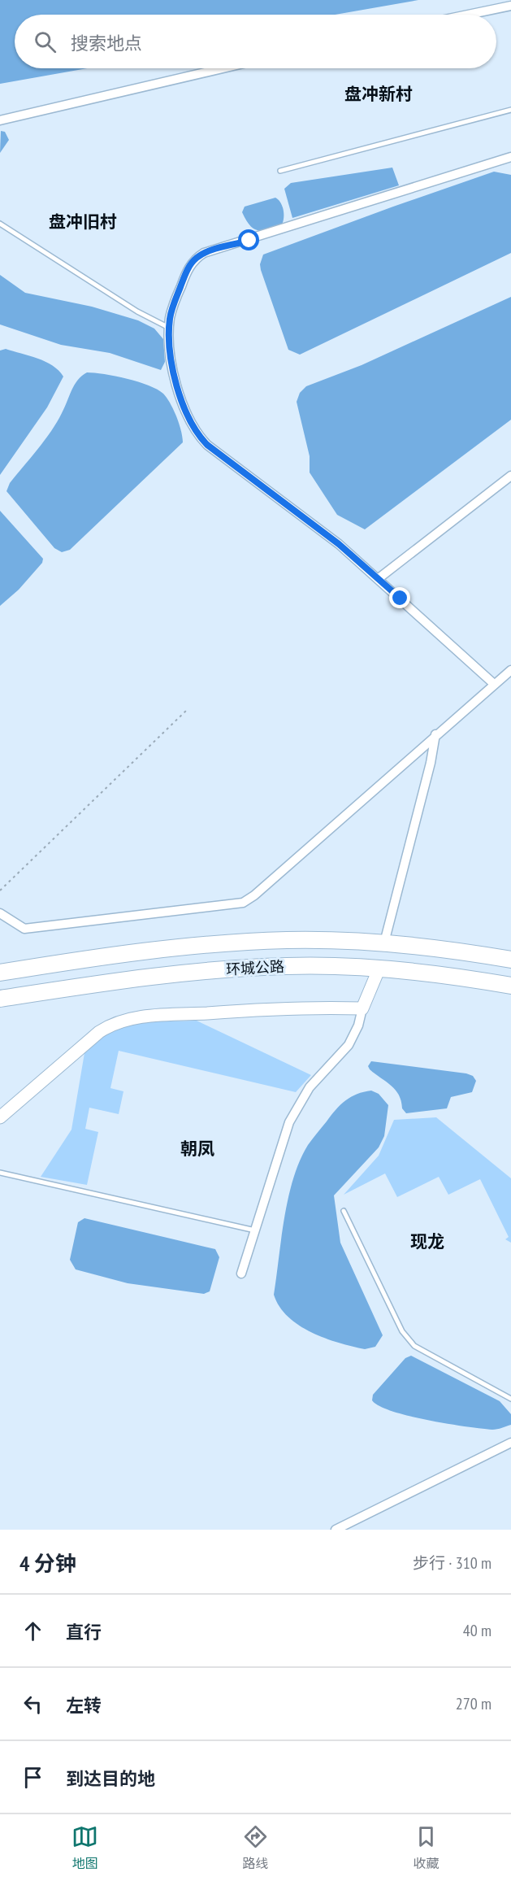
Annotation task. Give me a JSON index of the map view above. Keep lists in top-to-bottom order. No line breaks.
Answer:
{"streets":{"highway":["环城公路"]},"districts":["盘冲新村","盘冲旧村","朝凤","现龙"],"page":{"search":"搜索地点","heading":["4 分钟","步行 · 310 m"],"list":[["直行","40 m"],["左转","270 m"],"到达目的地"],"nav":["地图","路线","收藏"]}}
